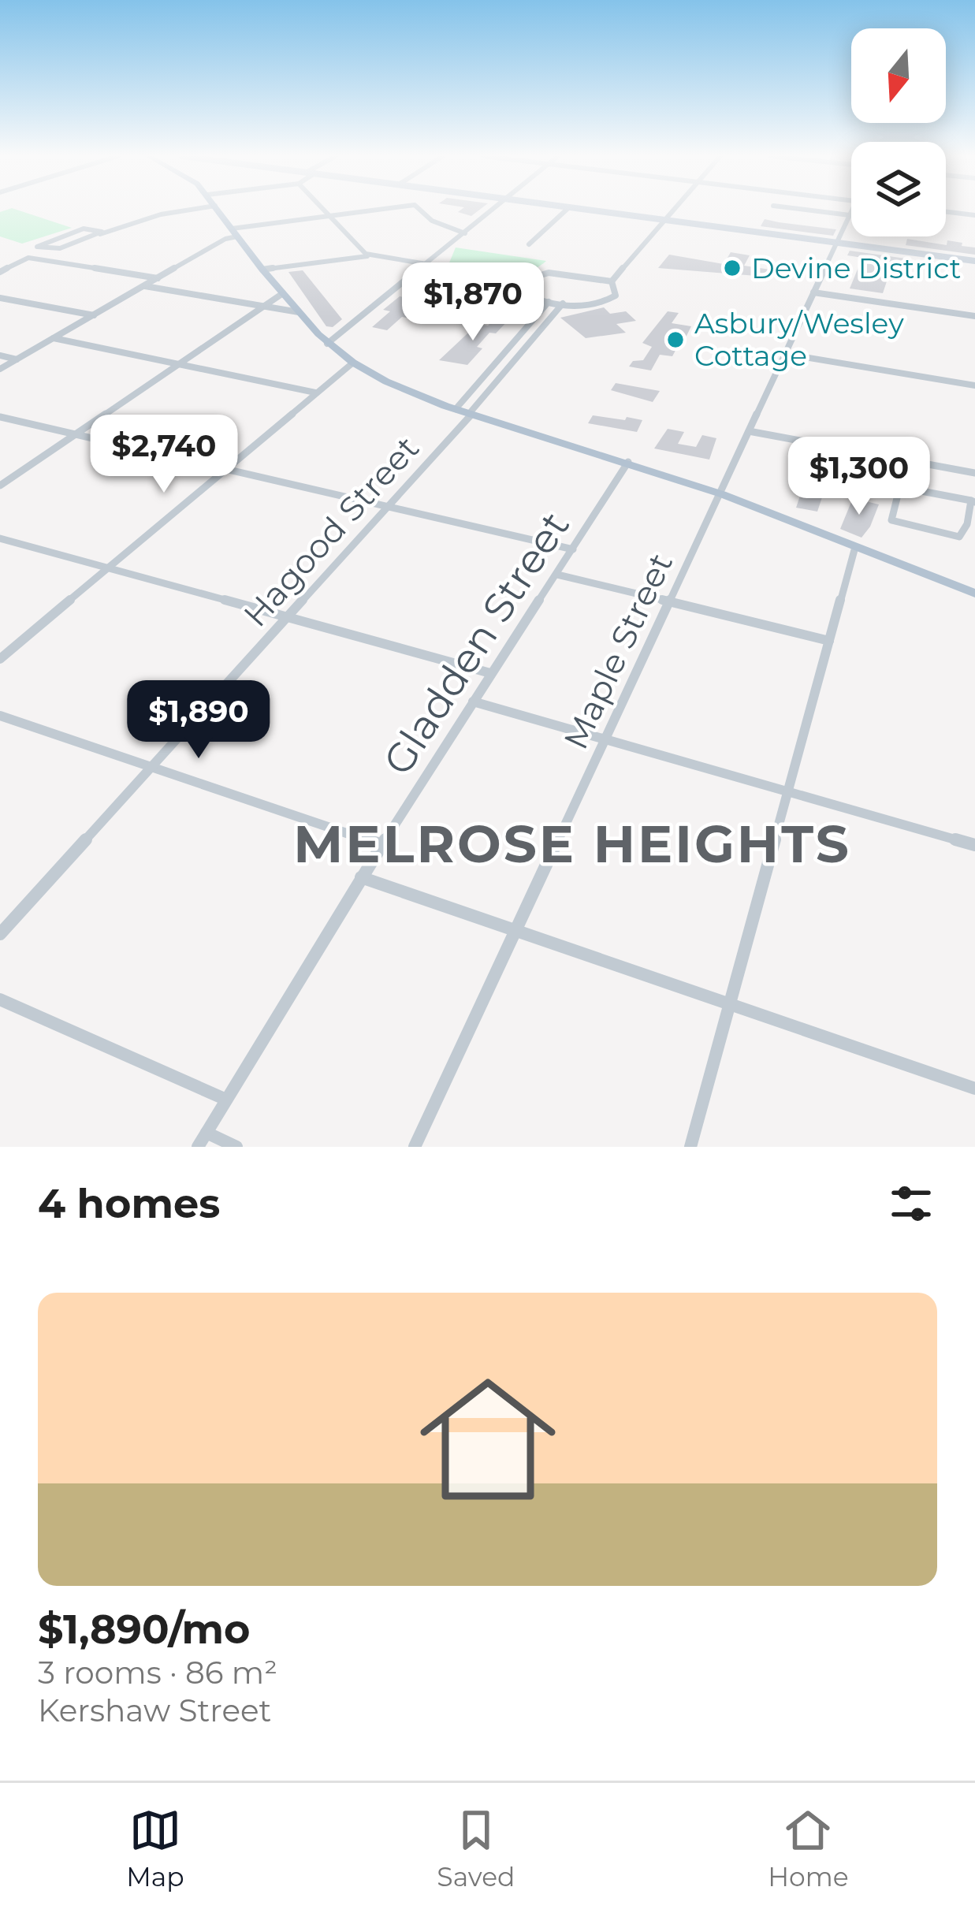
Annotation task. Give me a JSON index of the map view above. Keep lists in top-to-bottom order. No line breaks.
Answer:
{"streets":{"street":["Hagood Street","Gladden Street","Maple Street"]},"districts":["MELROSE HEIGHTS"],"places":["Devine District","Asbury/Wesley Cottage"],"north":"bottom","page":{"price":["$1,870","$2,740","$1,300","$1,890"],"heading":"4 homes","list":[{"name":"$1,890/mo","note":"3 rooms · 86 m² · Kershaw Street"}],"tabs":["Map","Saved","Home"]}}
